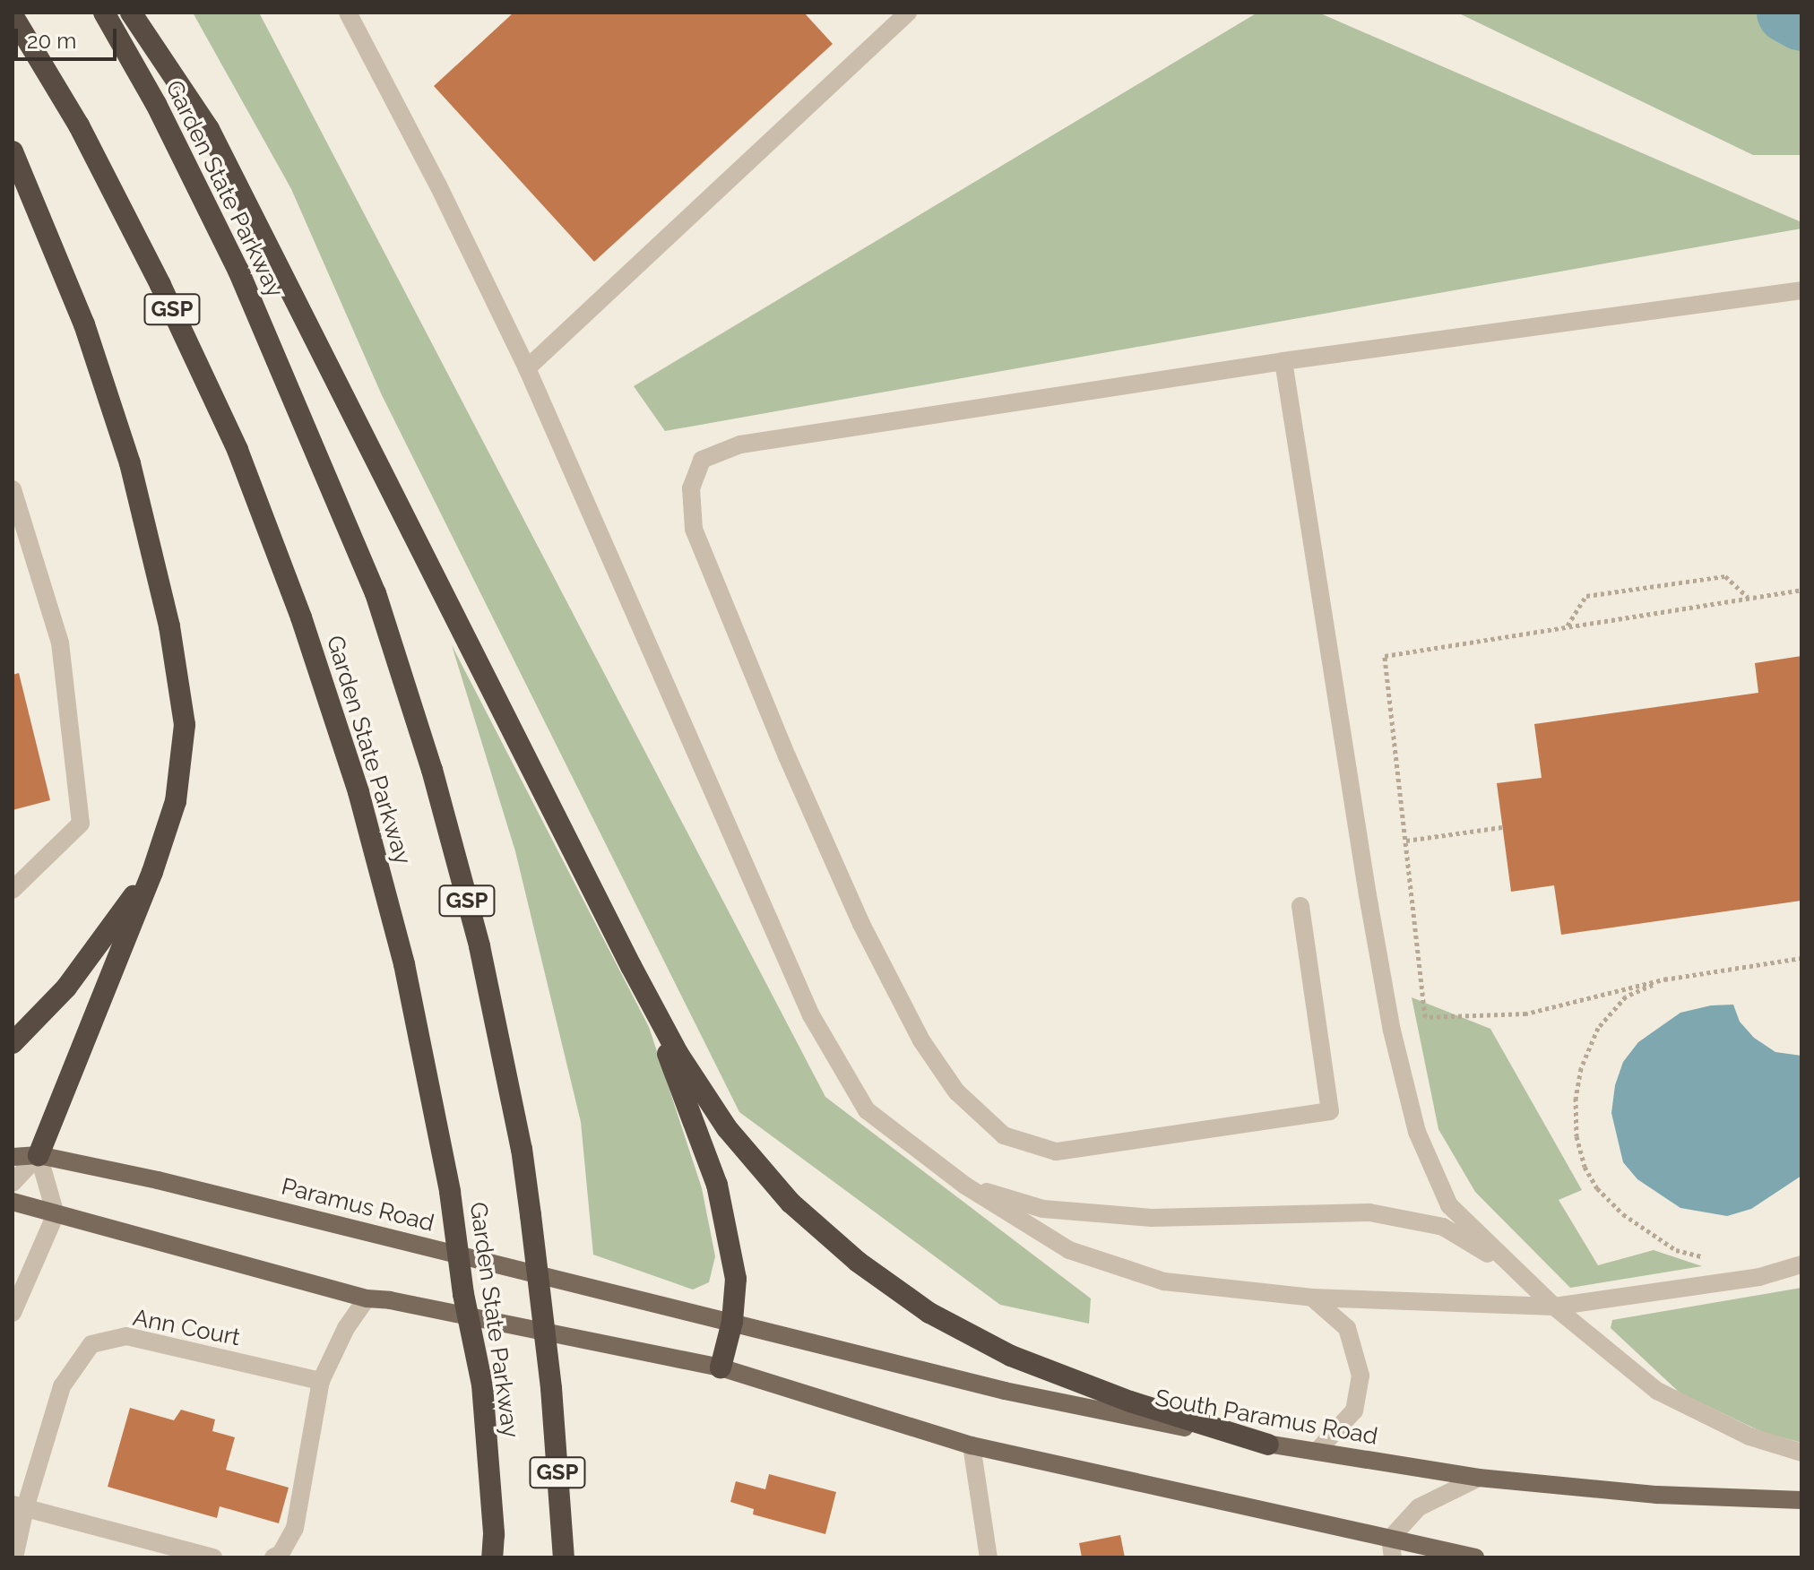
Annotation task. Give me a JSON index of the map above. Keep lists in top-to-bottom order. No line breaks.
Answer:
{"streets":{"highway":["Garden State Parkway","GSP"],"main road":["Paramus Road","South Paramus Road"],"street":["Ann Court"]},"crossings":[["Paramus Road","South Paramus Road"]],"scale_bar":"20 m"}
